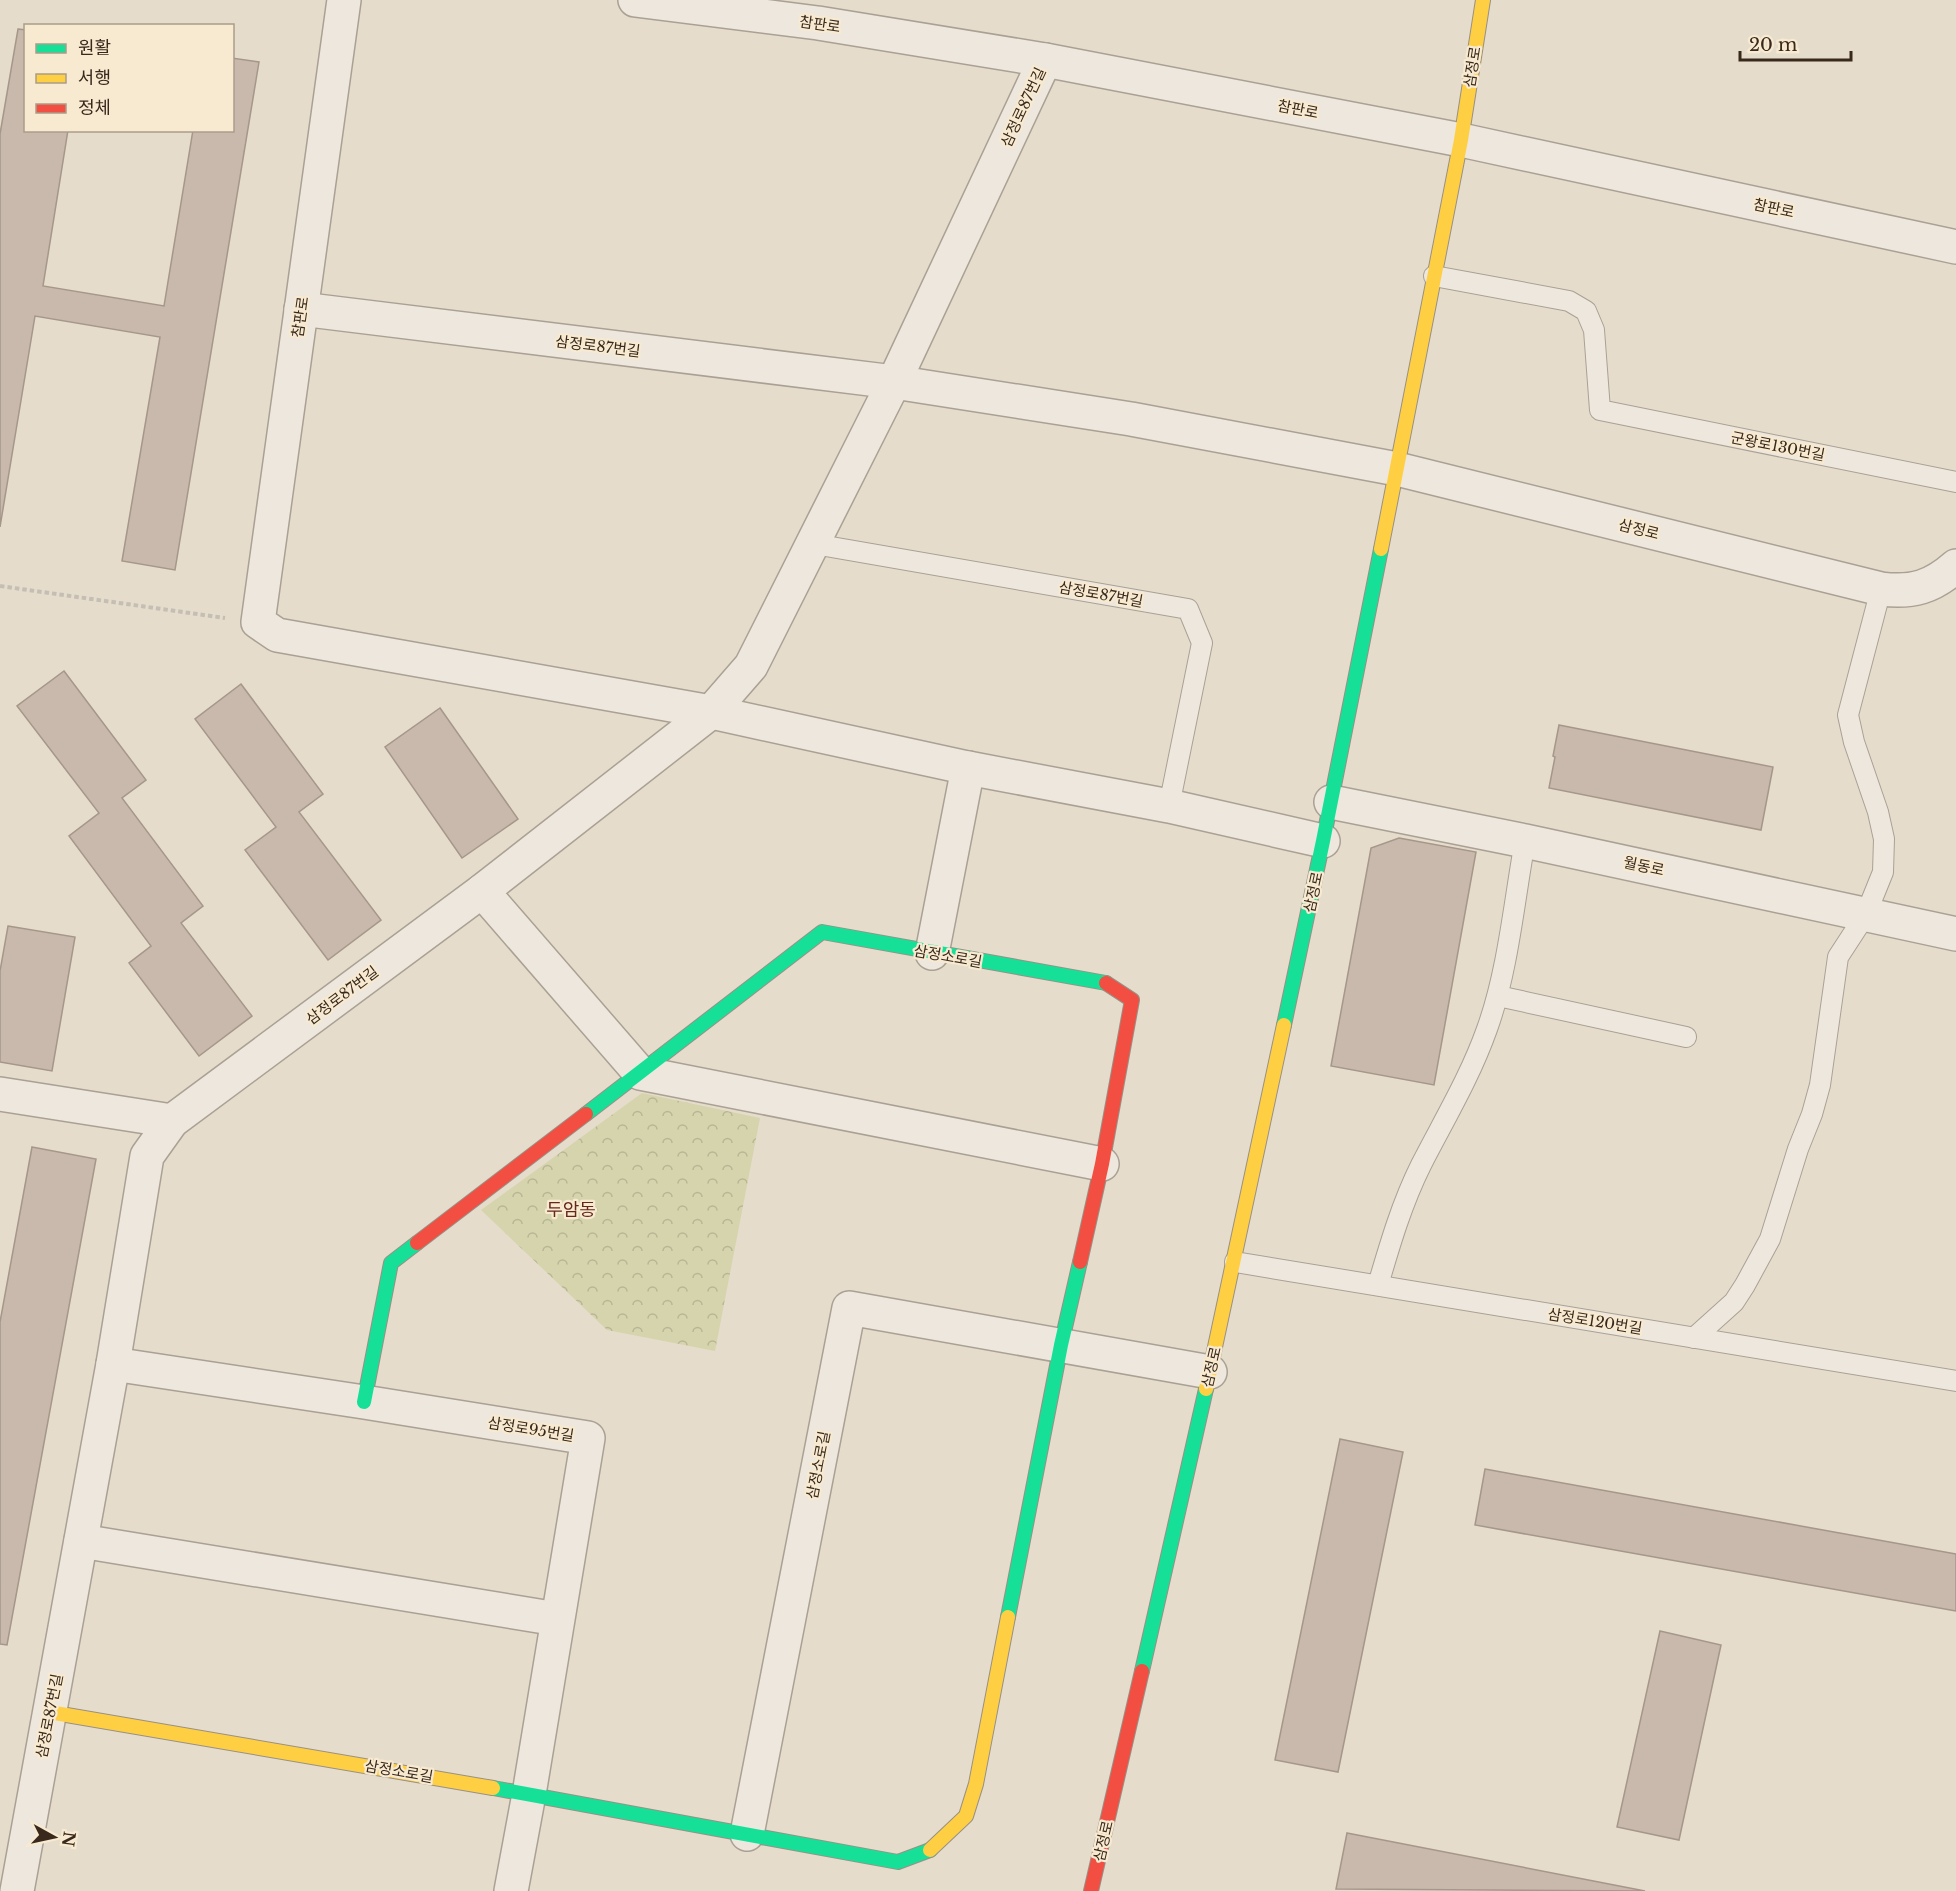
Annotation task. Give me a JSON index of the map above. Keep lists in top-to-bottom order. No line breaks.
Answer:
{"streets":{"street":["참판로","삼정로","삼정로87번길","월동로","삼정소로길","삼정로95번길"],"lane":["군왕로130번길","삼정로120번길"]},"crossings":[["참판로","삼정로"],["참판로","삼정로87번길"],["삼정로","삼정로87번길"],["삼정로","군왕로130번길"],["삼정로","월동로"],["삼정로","삼정로120번길"],["삼정로87번길","삼정소로길"],["삼정소로길","삼정로95번길"]],"districts":["두암동"],"legend":["원활","서행","정체"],"scale_bar":"20 m","north":"right"}
